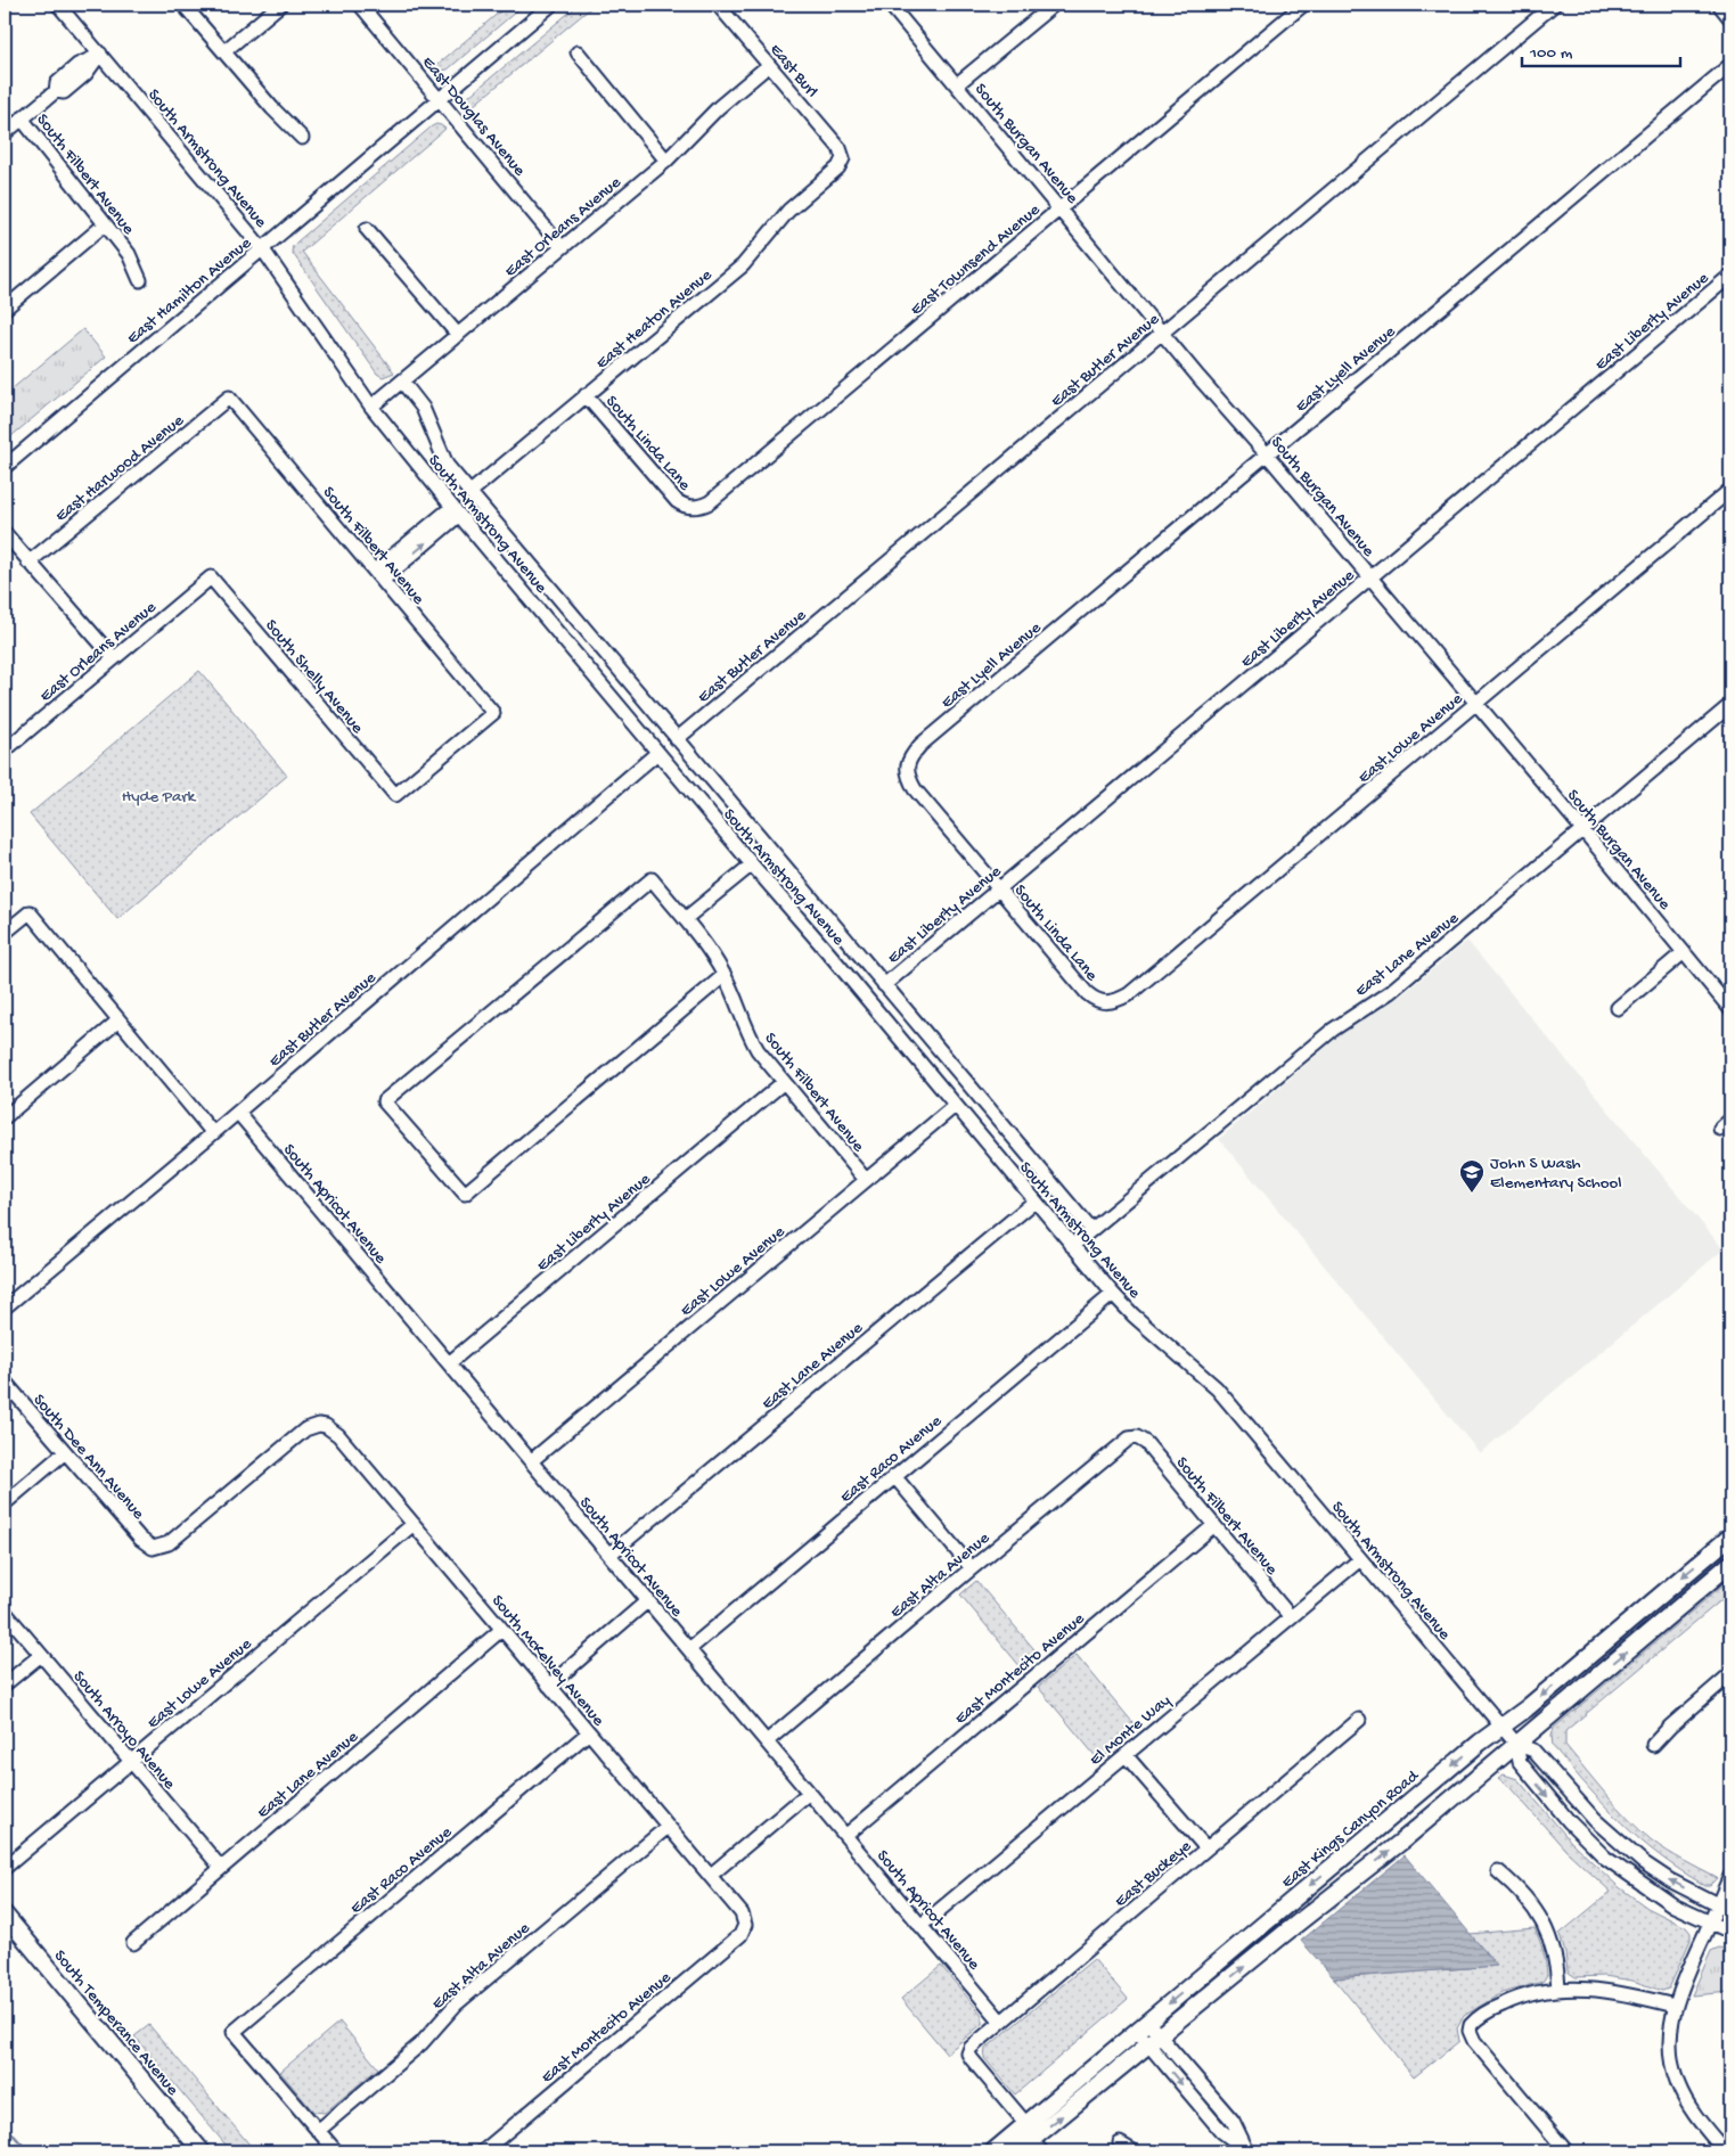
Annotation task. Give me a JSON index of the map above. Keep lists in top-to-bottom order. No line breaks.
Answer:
{"streets":{"main road":["East Kings Canyon Road","South Temperance Avenue"],"street":["East Burl","East Douglas Avenue","South Burgan Avenue","South Armstrong Avenue","South Filbert Avenue","East Orleans Avenue","East Townsend Avenue","East Hamilton Avenue","East Heaton Avenue","East Liberty Avenue","East Butler Avenue","East Lyell Avenue","South Linda Lane","East Harwood Avenue","South Shelly Avenue","East Lowe Avenue","East Lane Avenue","South Apricot Avenue","South Dee Ann Avenue","East Raco Avenue","East Alta Avenue","South McKelvey Avenue","East Montecito Avenue","South Arroyo Avenue","El Monte Way","East Buckeye"]},"crossings":[["East Burl","East Orleans Avenue"],["East Burl","East Heaton Avenue"],["East Douglas Avenue","East Orleans Avenue"],["East Douglas Avenue","East Hamilton Avenue"],["South Burgan Avenue","East Townsend Avenue"],["South Burgan Avenue","East Liberty Avenue"],["South Burgan Avenue","East Butler Avenue"],["South Burgan Avenue","East Lyell Avenue"],["South Burgan Avenue","East Lowe Avenue"],["South Burgan Avenue","East Lane Avenue"],["South Armstrong Avenue","East Orleans Avenue"],["South Armstrong Avenue","East Hamilton Avenue"],["South Armstrong Avenue","East Heaton Avenue"],["South Armstrong Avenue","East Liberty Avenue"],["South Armstrong Avenue","East Butler Avenue"],["South Armstrong Avenue","East Lowe Avenue"],["South Armstrong Avenue","East Lane Avenue"],["South Armstrong Avenue","East Raco Avenue"],["South Armstrong Avenue","El Monte Way"],["South Armstrong Avenue","East Kings Canyon Road"],["South Filbert Avenue","East Liberty Avenue"],["South Filbert Avenue","East Harwood Avenue"],["South Filbert Avenue","South Shelly Avenue"],["South Filbert Avenue","East Lowe Avenue"],["South Filbert Avenue","East Alta Avenue"],["South Filbert Avenue","East Montecito Avenue"],["South Filbert Avenue","El Monte Way"],["East Orleans Avenue","South Shelly Avenue"],["East Townsend Avenue","South Linda Lane"],["East Heaton Avenue","South Linda Lane"],["East Liberty Avenue","South Linda Lane"],["East Liberty Avenue","South Apricot Avenue"],["East Butler Avenue","South Apricot Avenue"],["East Lyell Avenue","South Linda Lane"],["South Linda Lane","East Lowe Avenue"],["East Lowe Avenue","South Apricot Avenue"],["East Lowe Avenue","South McKelvey Avenue"],["East Lowe Avenue","South Arroyo Avenue"],["East Lane Avenue","South Apricot Avenue"],["East Lane Avenue","South McKelvey Avenue"],["East Lane Avenue","South Arroyo Avenue"],["South Apricot Avenue","East Raco Avenue"],["South Apricot Avenue","East Alta Avenue"],["South Apricot Avenue","East Montecito Avenue"],["South Apricot Avenue","El Monte Way"],["South Apricot Avenue","East Buckeye"],["South Dee Ann Avenue","South McKelvey Avenue"],["East Raco Avenue","East Alta Avenue"],["East Raco Avenue","South McKelvey Avenue"],["East Alta Avenue","South McKelvey Avenue"],["South McKelvey Avenue","East Montecito Avenue"],["East Kings Canyon Road","East Buckeye"]],"parks":["Hyde Park"],"places":{"school or university":["John S Wash Elementary School"]},"scale_bar":"100 m"}
